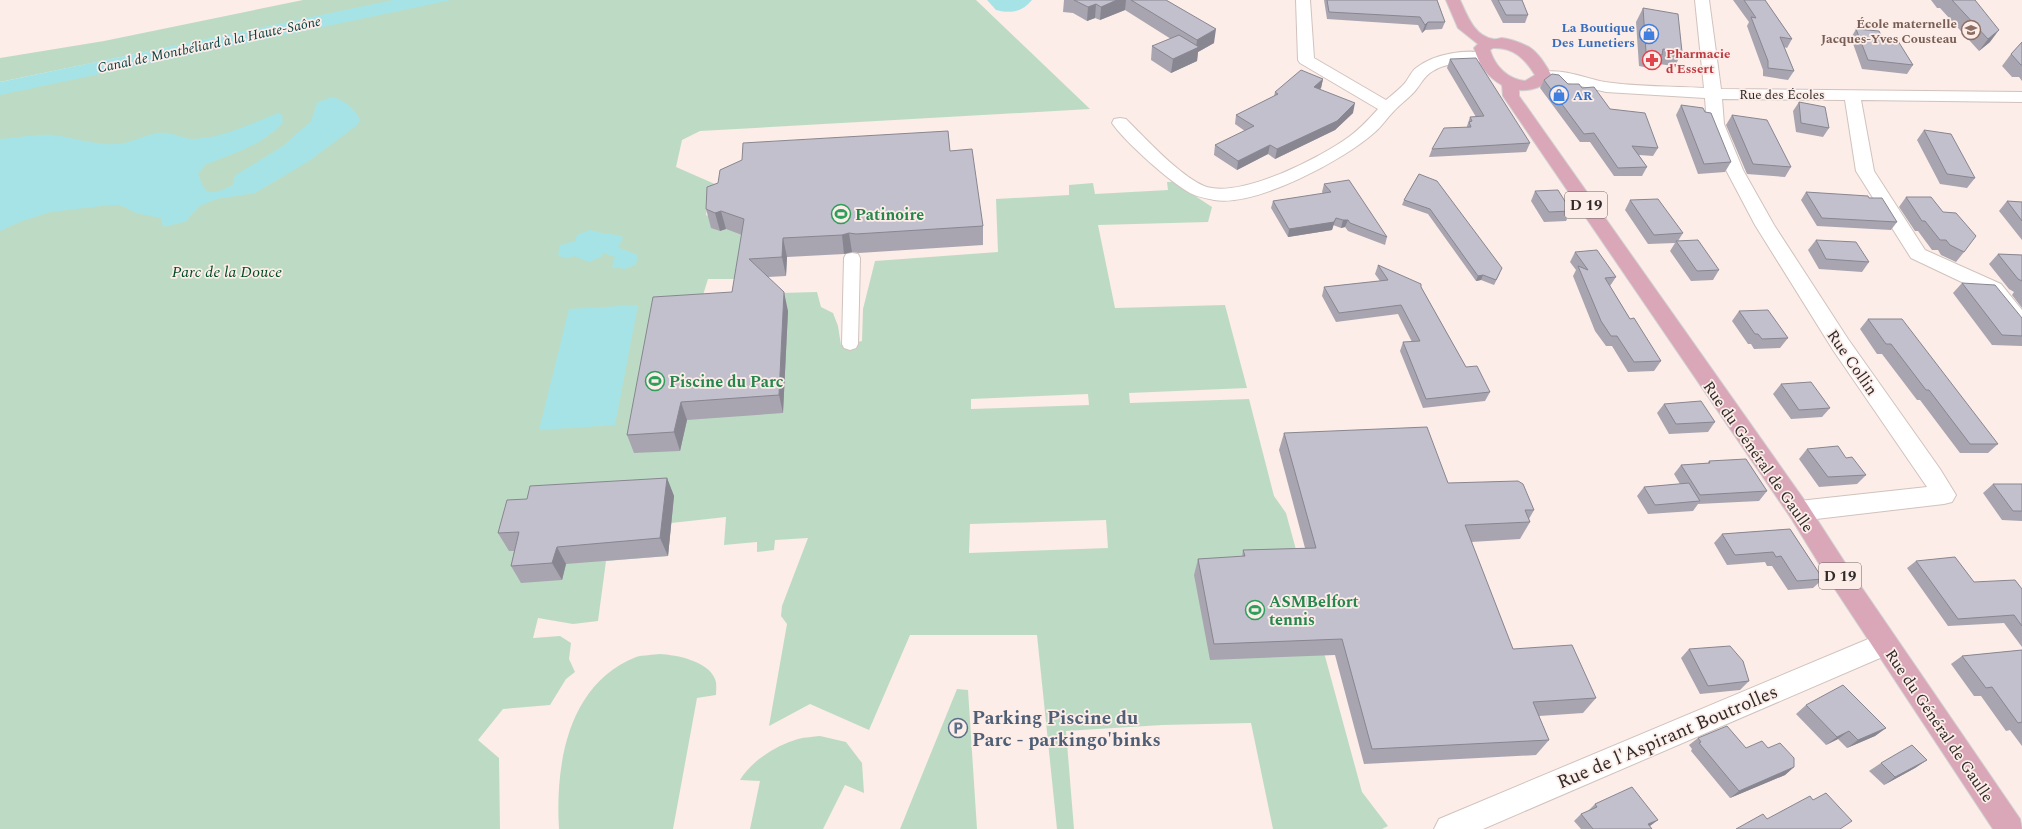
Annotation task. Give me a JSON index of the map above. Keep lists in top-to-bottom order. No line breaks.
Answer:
{"streets":{"main road":["D 19","Rue du Général de Gaulle"],"street":["Rue des Écoles","Rue Collin","Rue de l'Aspirant Boutrolles"]},"crossings":[["Rue des Écoles","Rue Collin"],["Rue Collin","Rue du Général de Gaulle"],["Rue du Général de Gaulle","Rue de l'Aspirant Boutrolles"]],"water":["Canal de Montbéliard à la Haute-Saône"],"parks":["Parc de la Douce"],"places":{"school or university":["École maternelle Jacques-Yves Cousteau"],"shop":["La Boutique Des Lunetiers","AR"],"pharmacy":["Pharmacie d'Essert"],"sports":["Patinoire","Piscine du Parc","ASMBelfort tennis"],"parking":["Parking Piscine du Parc - parkingo'binks"]}}
